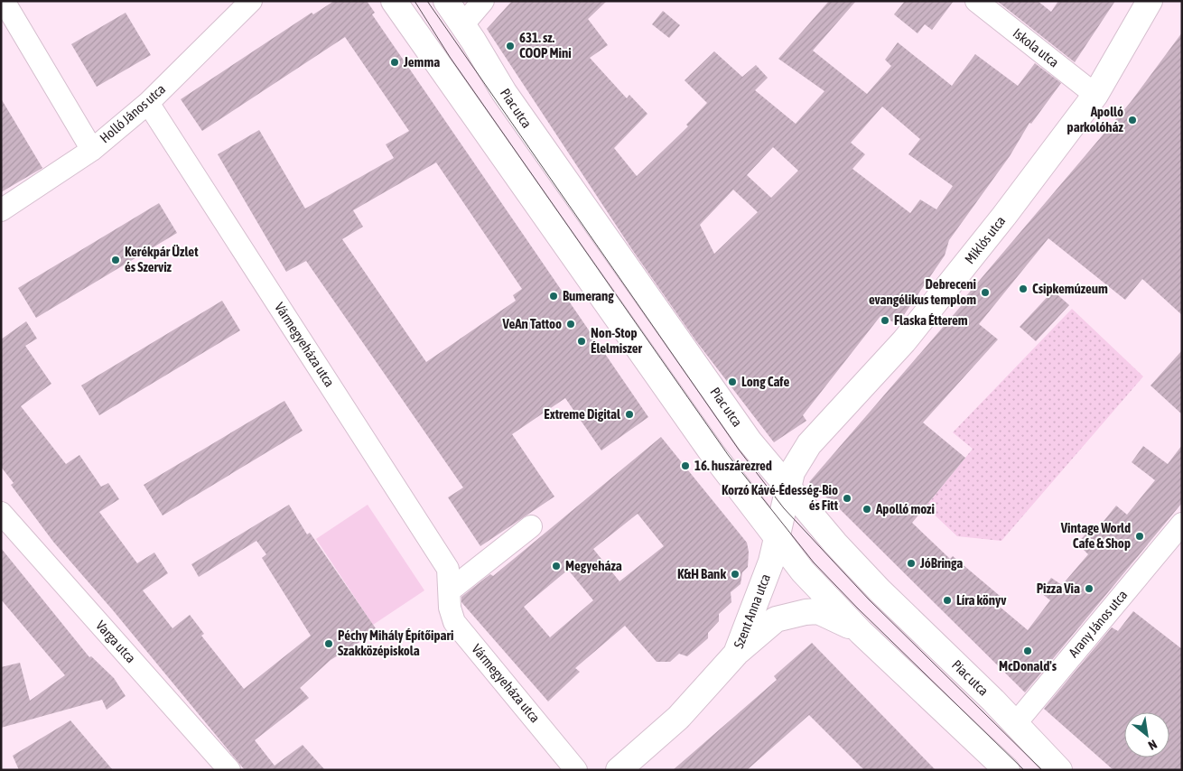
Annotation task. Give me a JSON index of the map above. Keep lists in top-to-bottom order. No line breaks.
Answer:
{"streets":{"street":["Iskola utca","Piac utca","Holló János utca","Miklós utca","Vármegyeháza utca","Szent Anna utca","Arany János utca","Varga utca"]},"crossings":[["Iskola utca","Miklós utca"],["Piac utca","Miklós utca"],["Piac utca","Szent Anna utca"],["Piac utca","Arany János utca"],["Holló János utca","Vármegyeháza utca"],["Miklós utca","Szent Anna utca"]],"places":["631. sz. COOP Mini","Jemma","Apolló parkolóház","Kerékpár Üzlet és Szerviz","Csipkemúzeum","Debreceni evangélikus templom","Bumerang","Flaska Étterem","VeAn Tattoo","Non-Stop Élelmiszer","Long Cafe","Extreme Digital","16. huszárezred","Korzó Kávé-Édesség-Bio és Fitt","Apolló mozi","Vintage World Cafe & Shop","JóBringa","Megyeháza","K&H Bank","Pizza Via","Líra könyv","Péchy Mihály Építőipari Szakközépiskola","McDonald's"],"north":"bottom right"}
